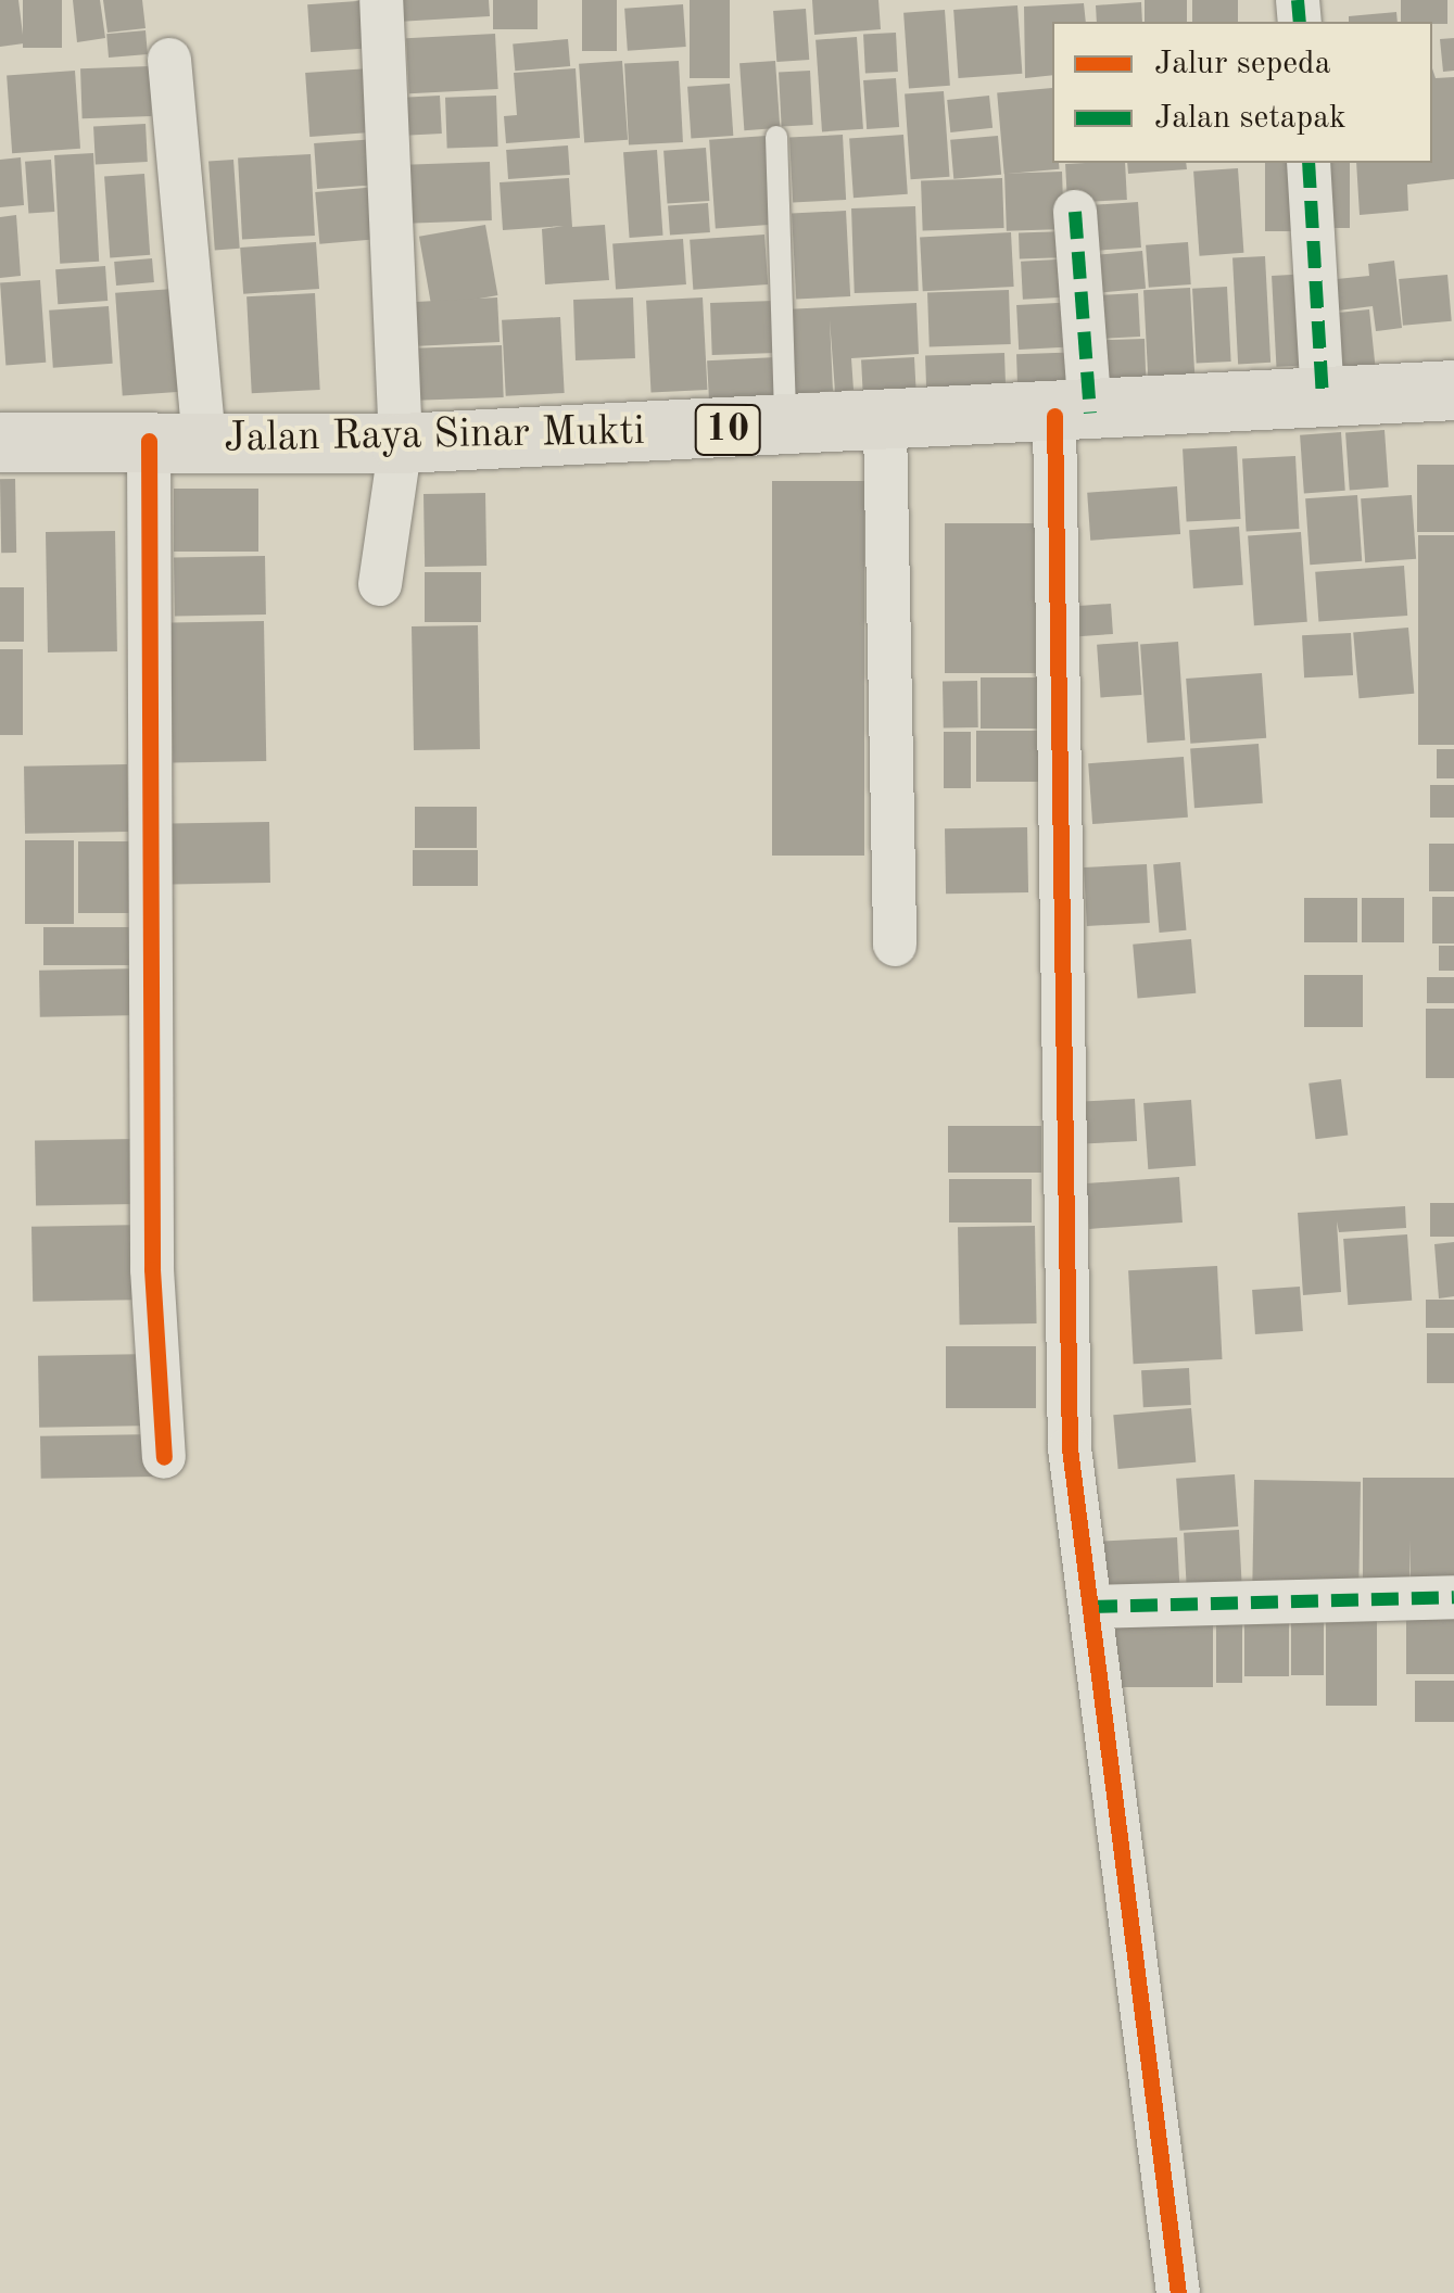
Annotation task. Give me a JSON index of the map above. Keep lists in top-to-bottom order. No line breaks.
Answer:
{"streets":{"highway":["10","Jalan Raya Sinar Mukti"]},"legend":["Jalur sepeda","Jalan setapak"]}
